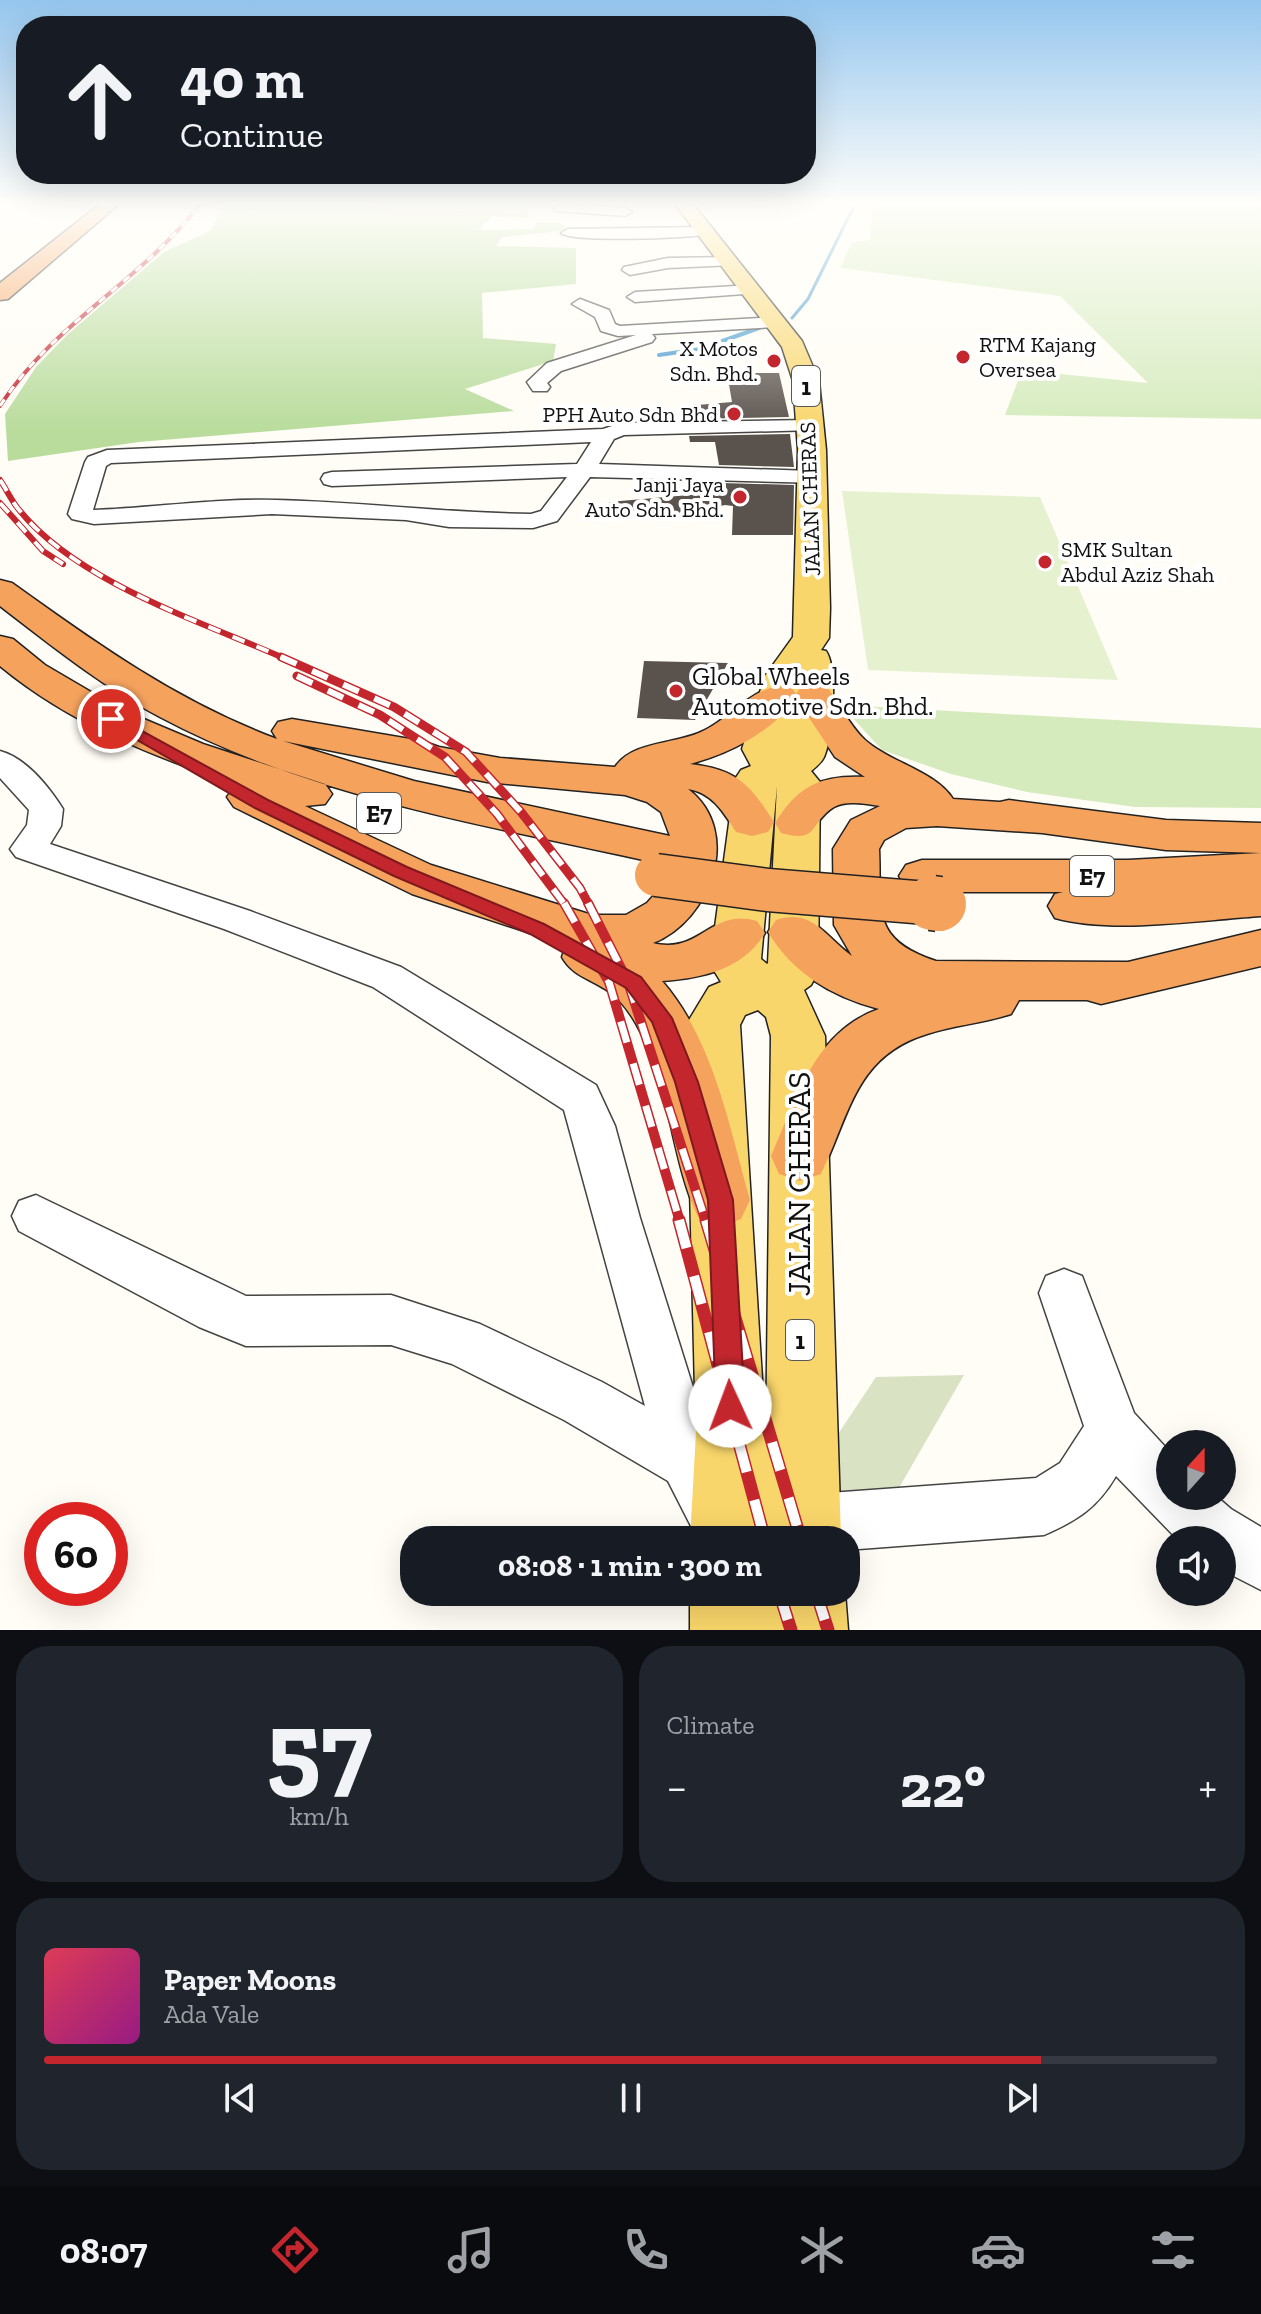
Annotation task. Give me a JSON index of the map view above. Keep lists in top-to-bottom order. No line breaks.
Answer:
{"streets":{"highway":["E7"],"main road":["1","JALAN CHERAS"]},"places":["RTM Kajang Oversea","X Motos Sdn. Bhd.","PPH Auto Sdn Bhd","Janji Jaya Auto Sdn. Bhd.","SMK Sultan Abdul Aziz Shah","Global Wheels Automotive Sdn. Bhd."],"north":"top","page":{"turn":["40 m","Continue"],"limit":"60","trip":"08:08 · 1 min · 300 m","tile":[["57","km/h"],"Climate"],"heat":["−","22°","+"],"song":["Paper Moons","Ada Vale"],"tabs":"08:07"}}
